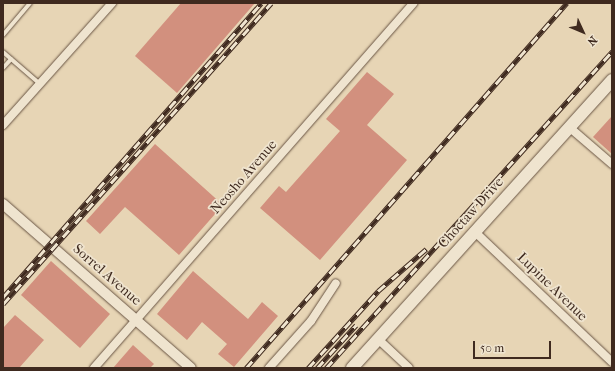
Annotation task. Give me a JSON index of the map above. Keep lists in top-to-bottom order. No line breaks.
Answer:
{"streets":{"main road":["Choctaw Drive"],"street":["Neosho Avenue","Sorrel Avenue","Lupine Avenue"]},"crossings":[["Neosho Avenue","Sorrel Avenue"],["Choctaw Drive","Lupine Avenue"]],"scale_bar":"50 m","north":"bottom right"}
